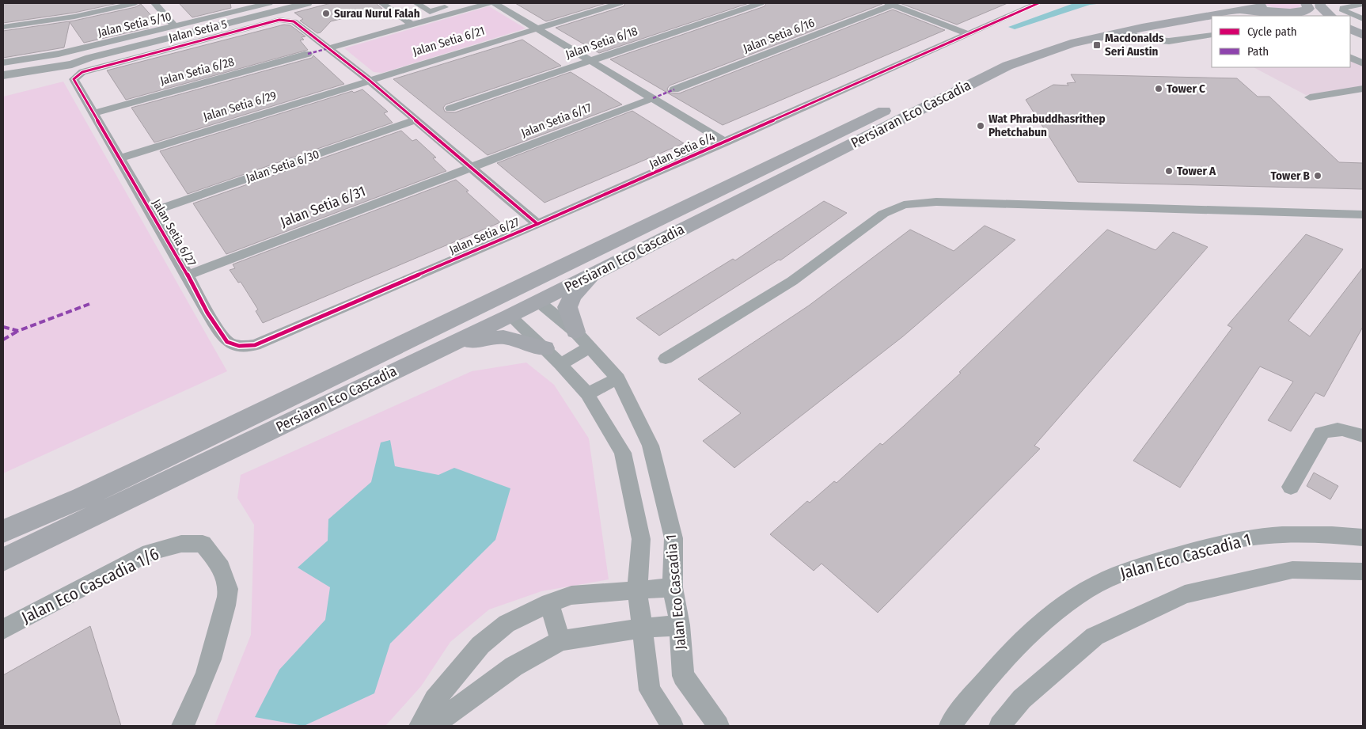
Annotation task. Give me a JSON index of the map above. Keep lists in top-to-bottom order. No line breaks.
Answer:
{"streets":{"main road":["Persiaran Eco Cascadia"],"street":["Jalan Setia 5/10","Jalan Setia 5","Jalan Setia 6/16","Jalan Setia 6/21","Jalan Setia 6/18","Jalan Setia 6/28","Jalan Setia 6/29","Jalan Setia 6/17","Jalan Setia 6/4","Jalan Setia 6/30","Jalan Setia 6/31","Jalan Setia 6/27","Jalan Eco Cascadia 1","Jalan Eco Cascadia 1/6"]},"crossings":[["Jalan Setia 6/21","Jalan Setia 6/29"],["Jalan Setia 6/28","Jalan Setia 6/27"],["Jalan Setia 6/29","Jalan Setia 6/27"],["Persiaran Eco Cascadia","Jalan Eco Cascadia 1"],["Jalan Setia 6/17","Jalan Setia 6/31"],["Jalan Setia 6/4","Jalan Setia 6/27"],["Jalan Setia 6/30","Jalan Setia 6/27"],["Jalan Setia 6/31","Jalan Setia 6/27"]],"places":{"other":["Surau Nurul Falah","Tower C","Wat Phrabuddhasrithep Phetchabun","Tower A","Tower B"],"transit":["Macdonalds Seri Austin"]},"legend":["Cycle path","Path"]}
